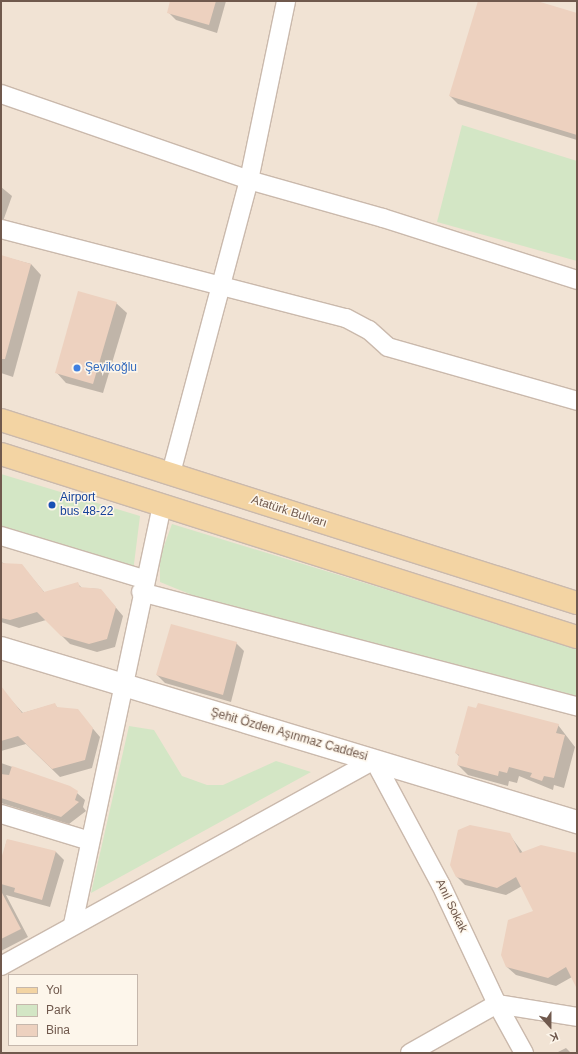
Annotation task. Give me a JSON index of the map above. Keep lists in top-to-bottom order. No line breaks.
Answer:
{"streets":{"main road":["Atatürk Bulvarı"],"street":["Şehit Özden Aşınmaz Caddesi","Anıl Sokak"]},"crossings":[["Şehit Özden Aşınmaz Caddesi","Anıl Sokak"]],"places":["Şevikoğlu","Airport bus 48-22"],"legend":["Yol","Park","Bina"],"north":"bottom"}
